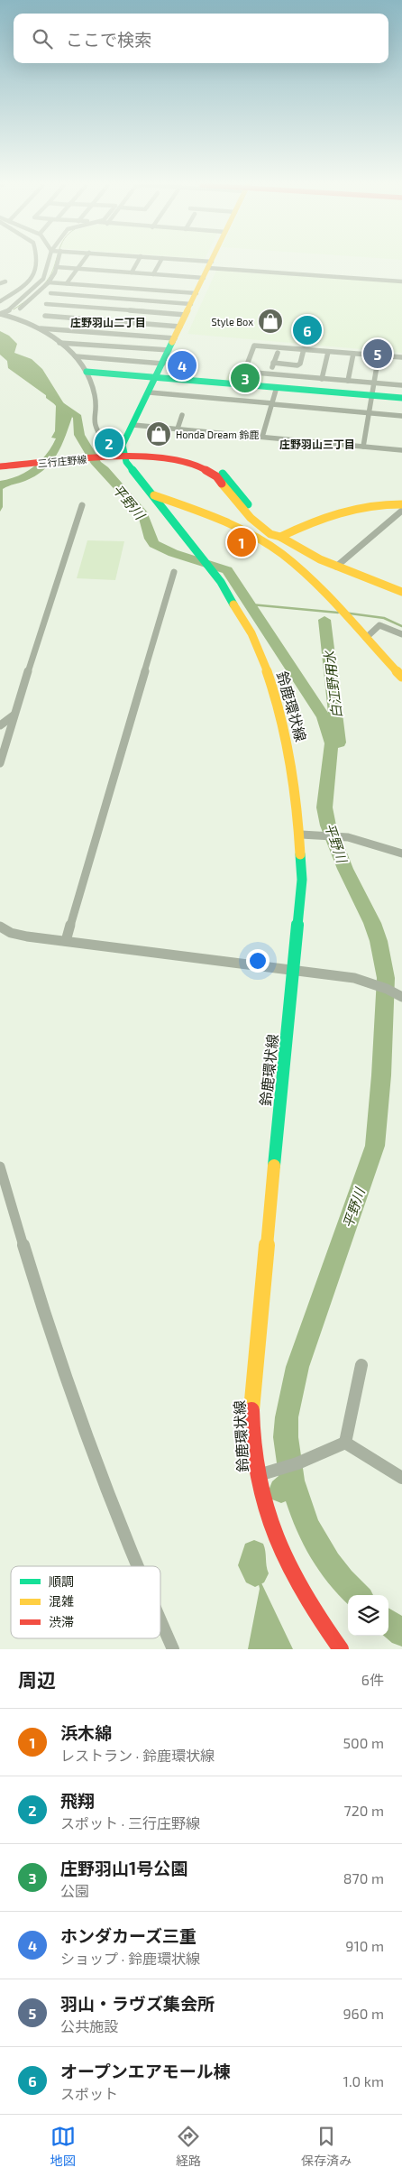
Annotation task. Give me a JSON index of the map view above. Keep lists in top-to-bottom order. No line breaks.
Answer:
{"streets":{"main road":["三行庄野線","鈴鹿環状線"]},"crossings":[["三行庄野線","鈴鹿環状線"]],"districts":["庄野羽山二丁目","庄野羽山三丁目"],"water":["平野川","白江野用水"],"places":{"shop":["Style Box","Honda Dream 鈴鹿"]},"legend":["順調","混雑","渋滞"],"page":{"search":"ここで検索","pins":["6","5","4","3","2","1"],"heading":["周辺","6件"],"list":[{"mark":"1","name":"浜木綿","note":"レストラン · 鈴鹿環状線","value":"500 m"},{"mark":"2","name":"飛翔","note":"スポット · 三行庄野線","value":"720 m"},{"mark":"3","name":"庄野羽山1号公園","note":"公園","value":"870 m"},{"mark":"4","name":"ホンダカーズ三重","note":"ショップ · 鈴鹿環状線","value":"910 m"},{"mark":"5","name":"羽山・ラヴズ集会所","note":"公共施設","value":"960 m"},{"mark":"6","name":"オープンエアモール棟","note":"スポット","value":"1.0 km"}],"nav":["地図","経路","保存済み"]}}
